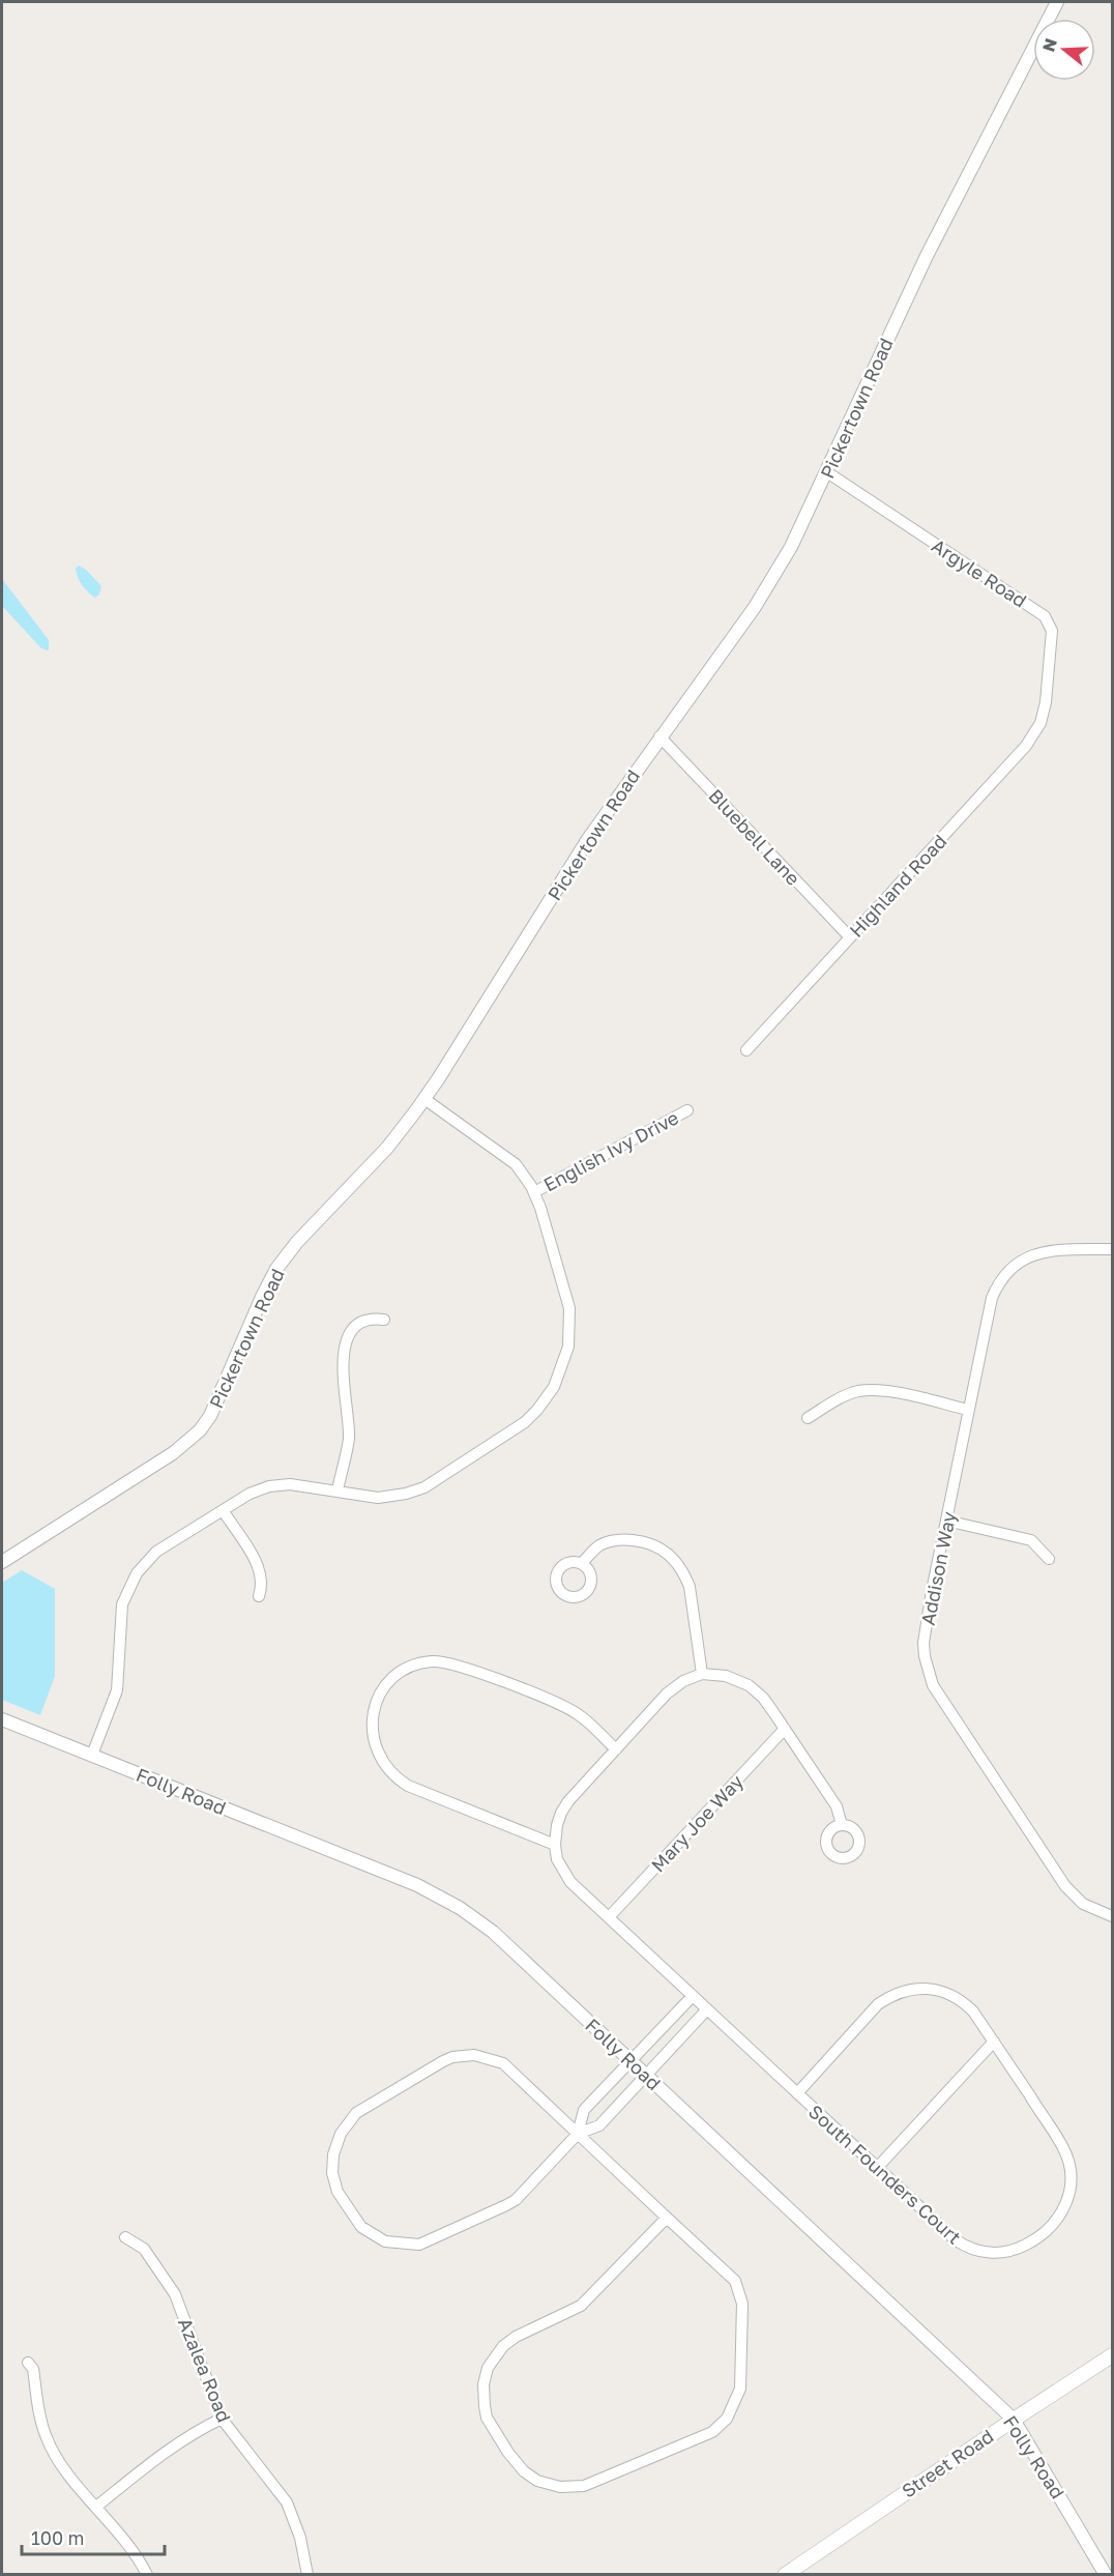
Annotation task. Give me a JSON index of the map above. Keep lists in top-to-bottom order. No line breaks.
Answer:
{"streets":{"main road":["Street Road"],"street":["Pickertown Road","Argyle Road","Bluebell Lane","Highland Road","English Ivy Drive","Addison Way","Folly Road","Mary Joe Way","South Founders Court","Azalea Road"]},"crossings":[["Pickertown Road","Argyle Road"],["Pickertown Road","Bluebell Lane"],["Argyle Road","Highland Road"],["Bluebell Lane","Highland Road"],["Folly Road","Street Road"],["Mary Joe Way","South Founders Court"]],"scale_bar":"100 m","north":"left"}
